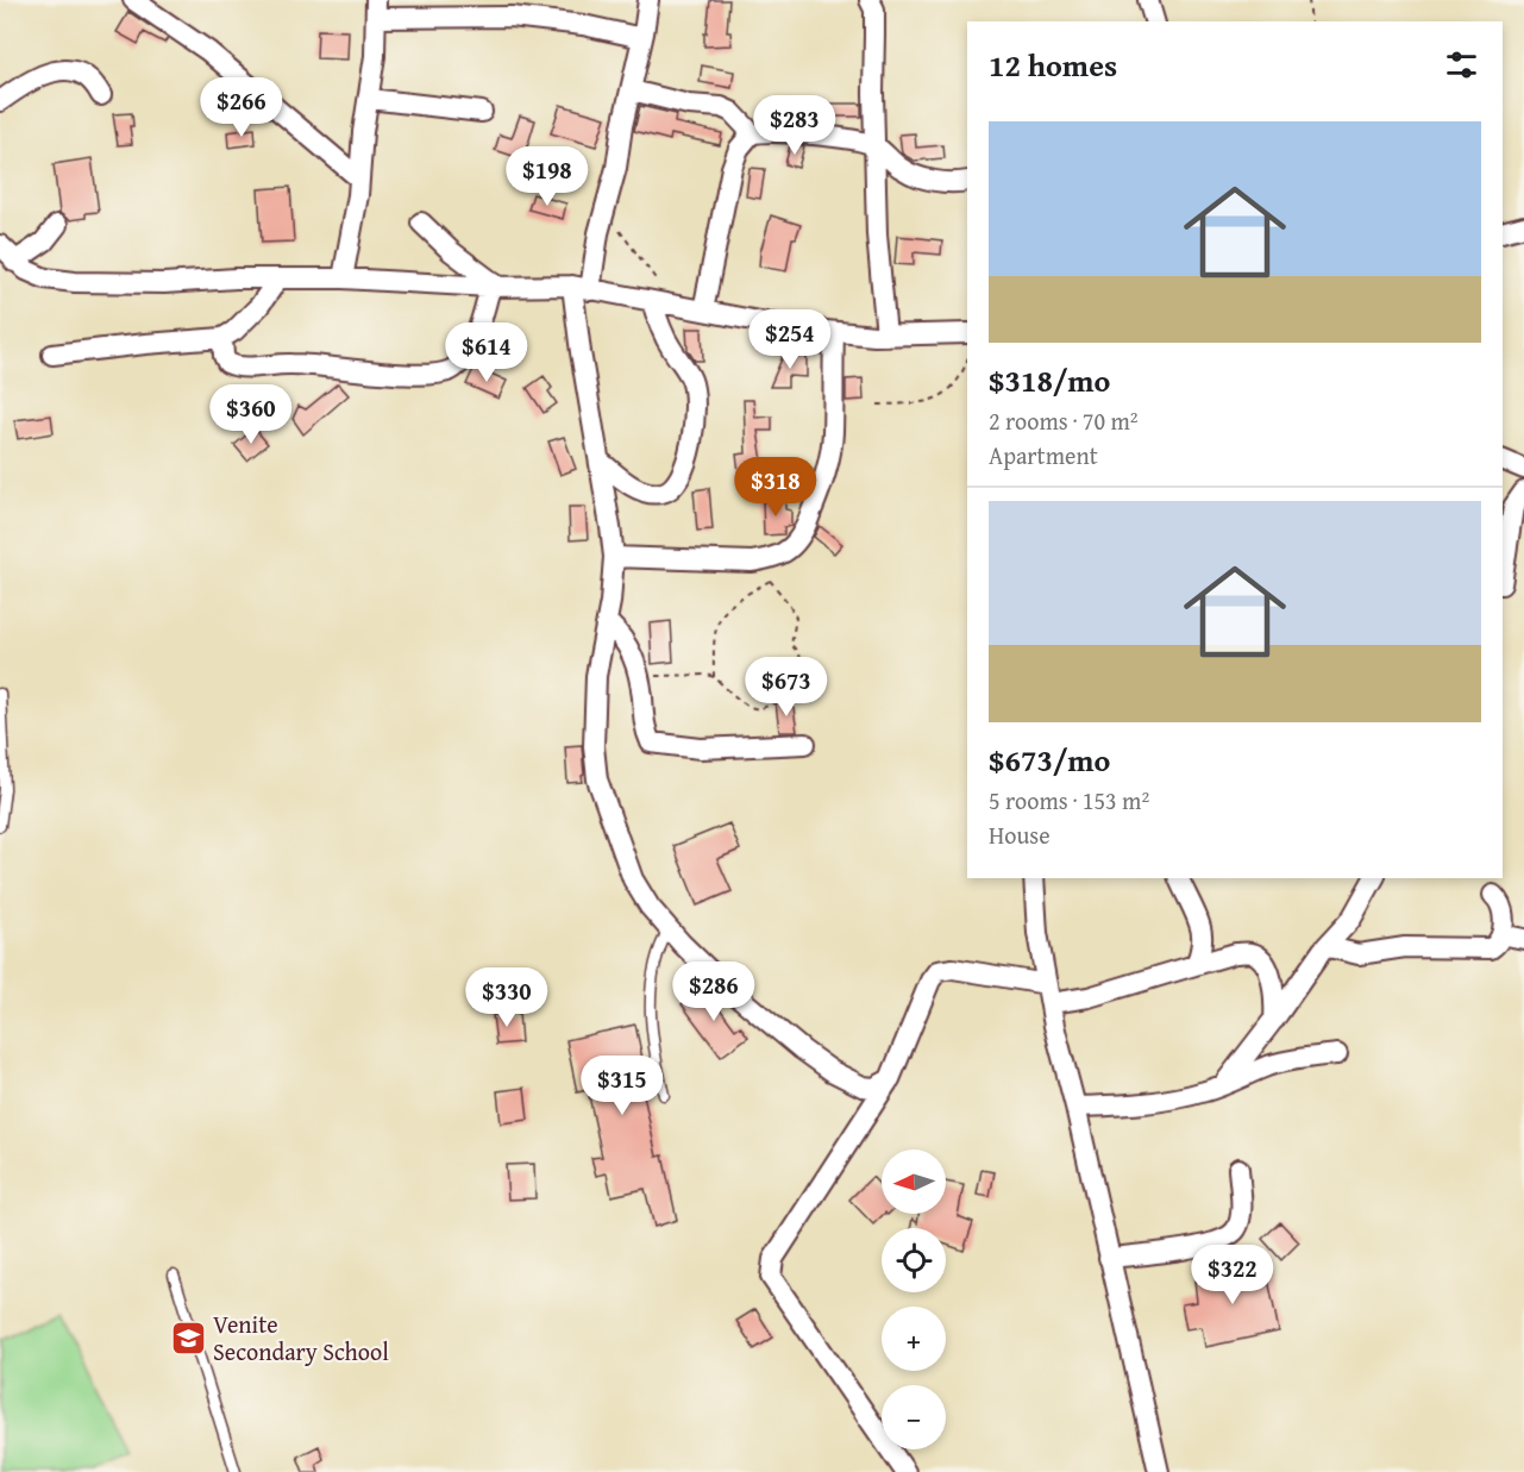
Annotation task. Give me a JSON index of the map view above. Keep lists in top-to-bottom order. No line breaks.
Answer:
{"places":{"school or university":["Venite Secondary School"]},"north":"left","page":{"heading":"12 homes","price":["$266","$283","$198","$254","$614","$360","$318","$673","$286","$330","$315","$322"],"list":[{"name":"$318/mo","note":"2 rooms · 70 m² · Apartment"},{"name":"$673/mo","note":"5 rooms · 153 m² · House"}],"map_buttons":["+","−"]}}
